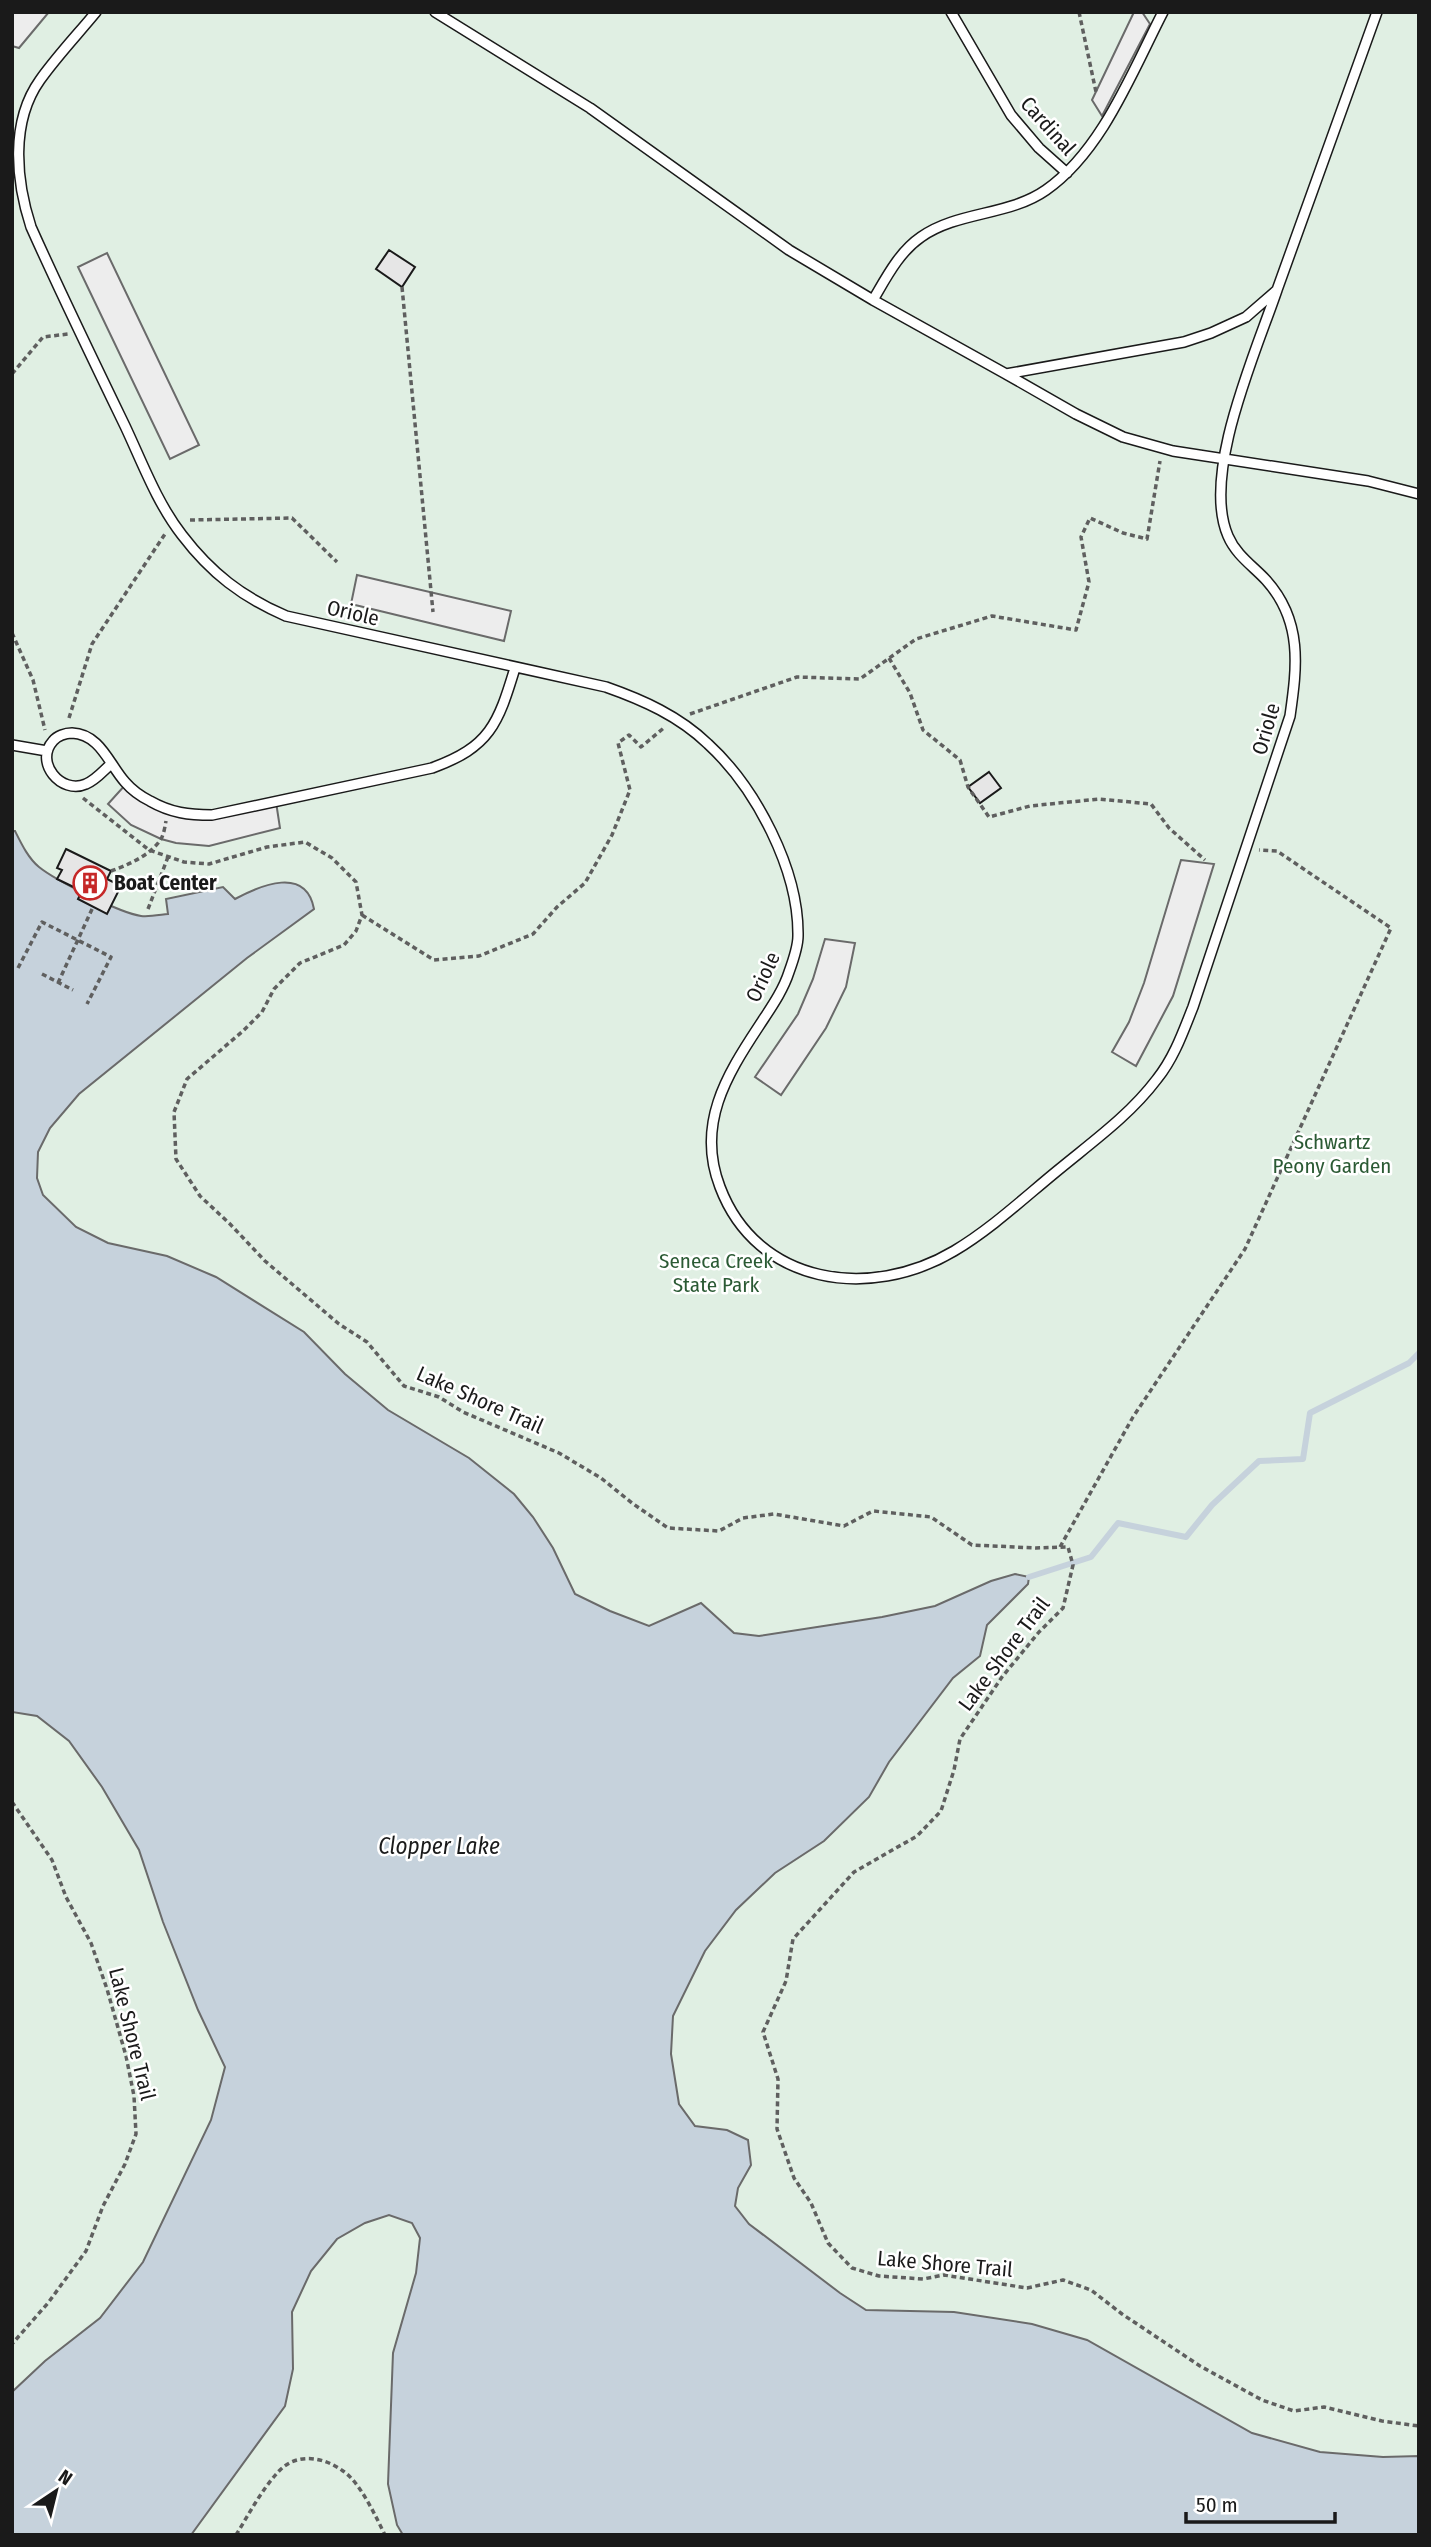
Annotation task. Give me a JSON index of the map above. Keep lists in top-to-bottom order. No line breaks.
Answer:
{"streets":{"lane":["Cardinal","Oriole"],"path":["Lake Shore Trail"]},"water":["Clopper Lake"],"parks":["Schwartz Peony Garden","Seneca Creek State Park"],"places":{"building":["Boat Center"]},"scale_bar":"50 m","north":"top right"}
